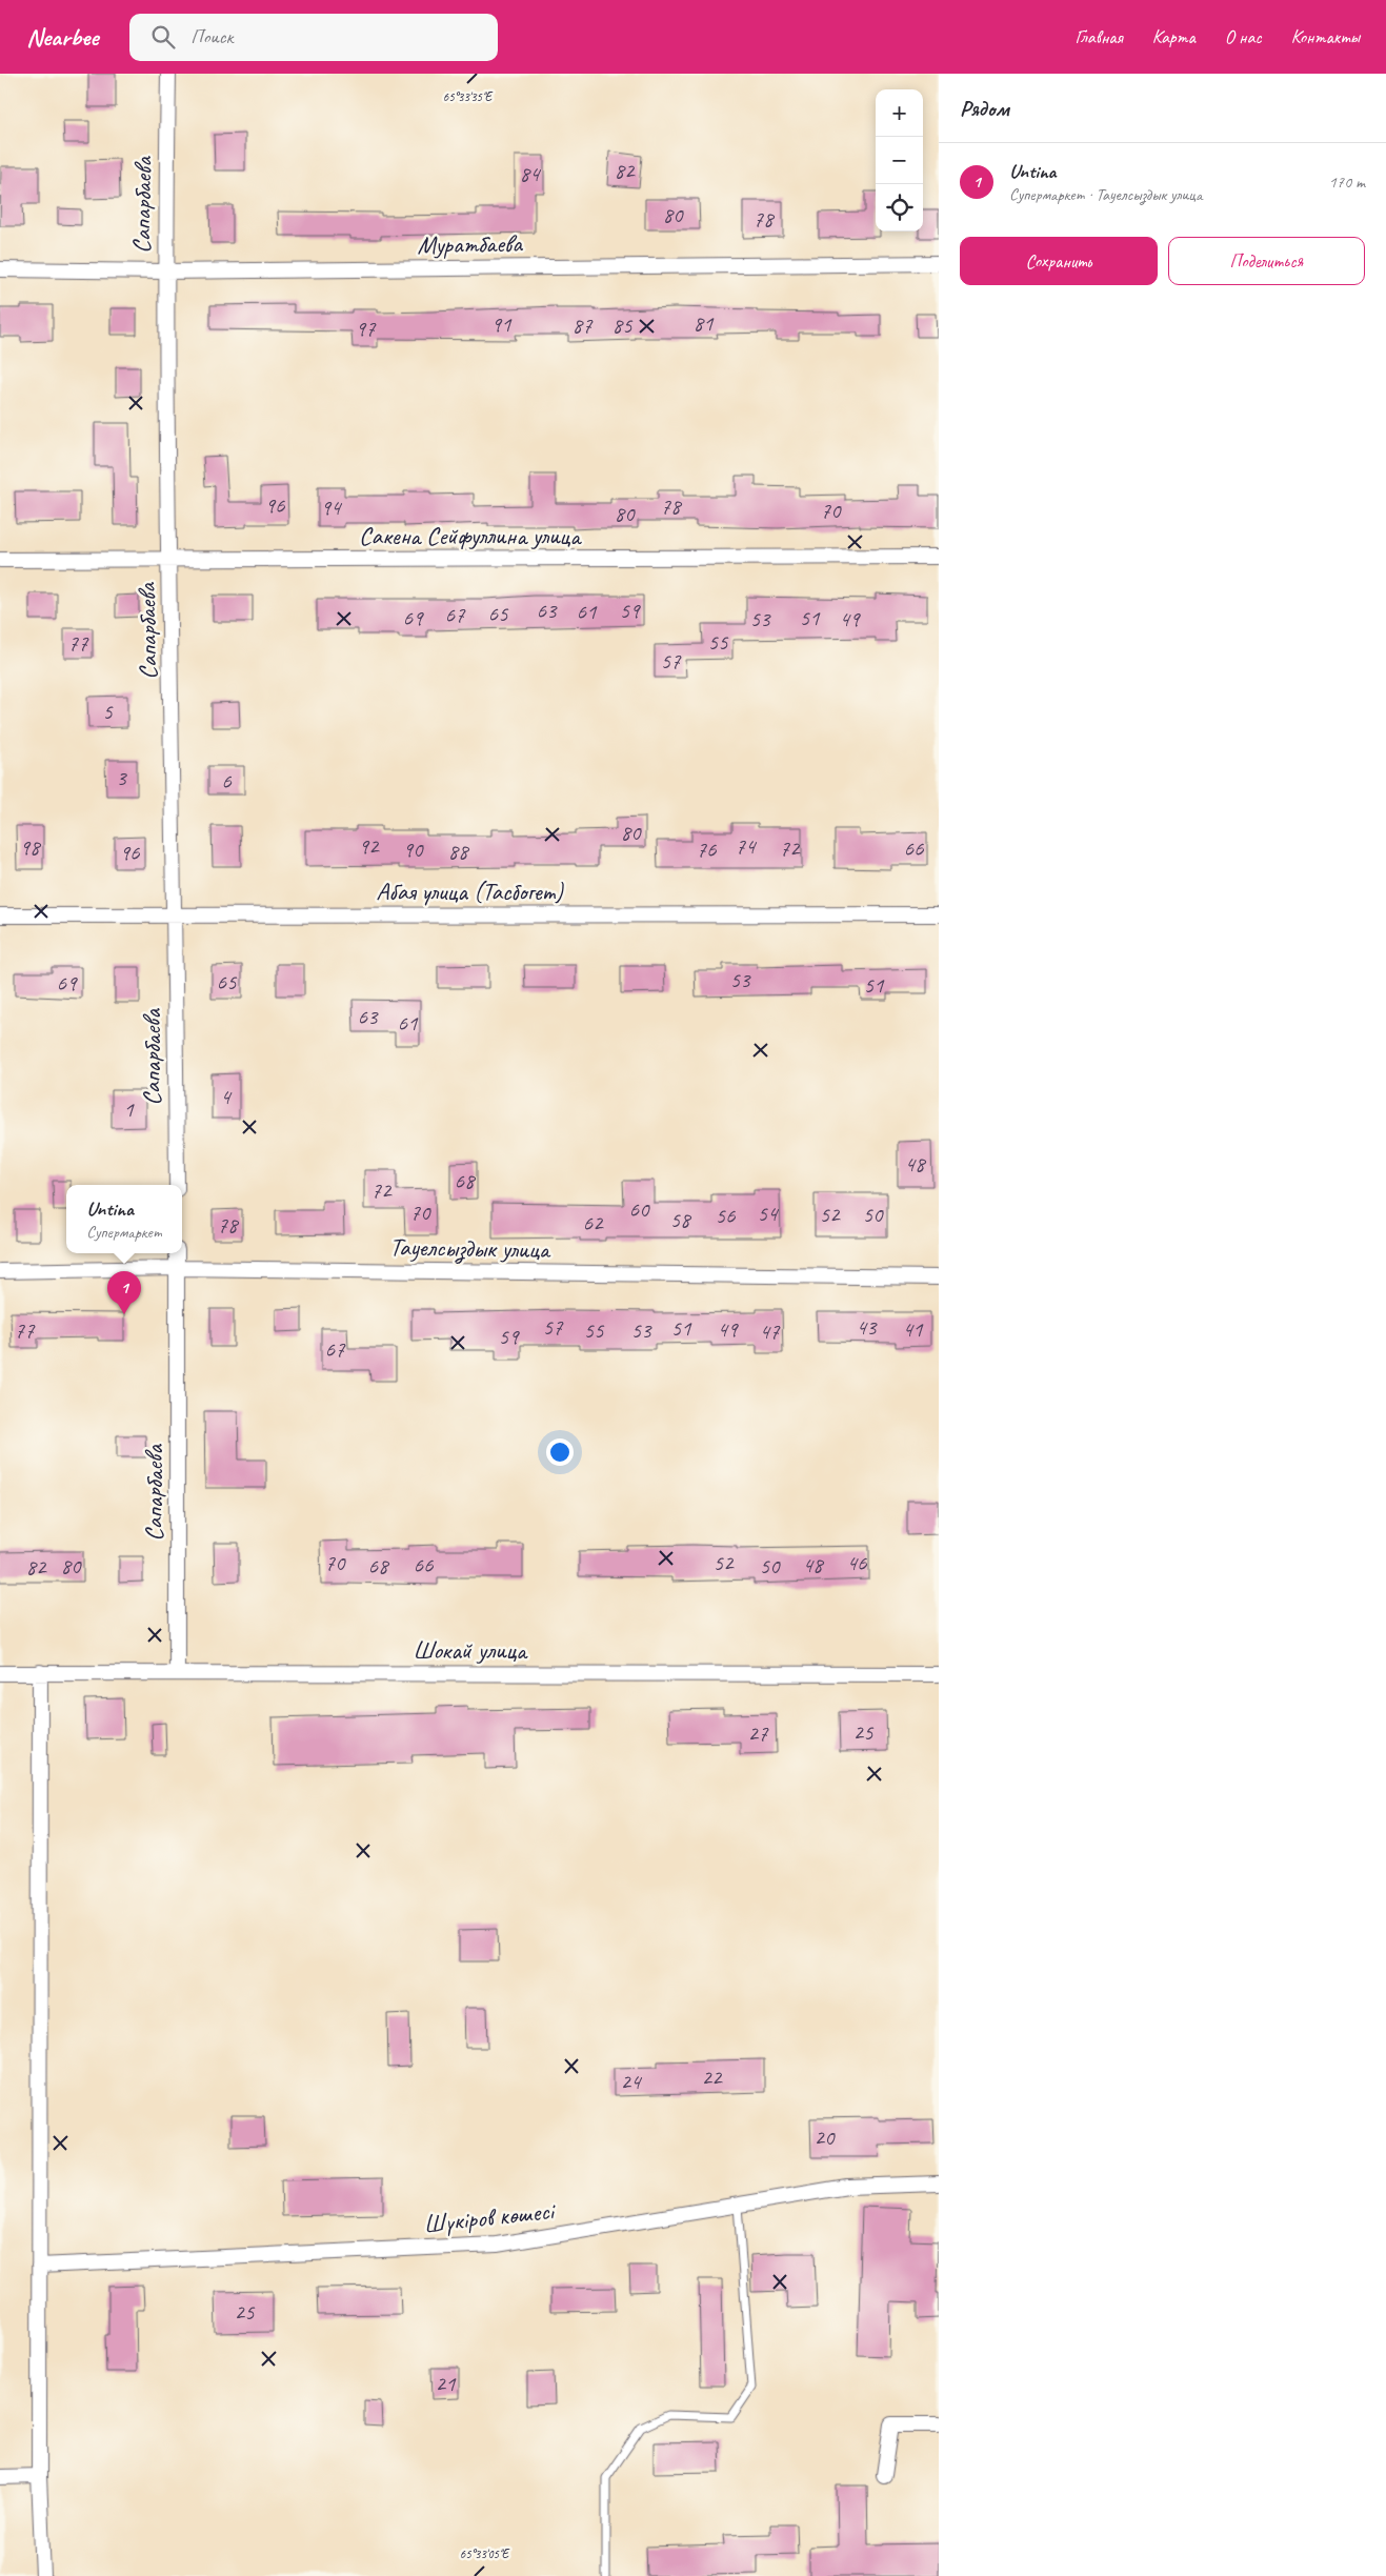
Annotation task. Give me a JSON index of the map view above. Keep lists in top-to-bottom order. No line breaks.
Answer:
{"streets":{"street":["Сапарбаева","Муратбаева","Сакена Сейфуллина улица","Абая улица (Тасбогет)","Тауелсыздык улица","Шокай улица","Шүкіров көшесі"]},"crossings":[["Сапарбаева","Муратбаева"],["Сапарбаева","Сакена Сейфуллина улица"],["Сапарбаева","Абая улица (Тасбогет)"],["Сапарбаева","Тауелсыздык улица"],["Сапарбаева","Шокай улица"]],"house_numbers":["82","84","80","78","81","91","87","85","97","96","78","94","70","80","63","59","61","65","67","69","51","53","49","55","77","57","5","3","6","80","92","74","98","72","66","90","76","88","96","53","65","69","51","63","61","4","1","48","68","72","60","70","54","52","50","56","58","62","78","57","43","51","49","41","77","55","53","47","59","67","70","52","46","66","48","80","68","50","82","25","27","22","24","20","25","21"],"page":{"header":"Nearbee","search":"Поиск","nav":["Главная","Карта","О нас","Контакты"],"heading":"Рядом","map_buttons":["+","−"],"list":[{"mark":"1","name":"Untina","note":"Супермаркет · Тауелсыздык улица","value":"170 m"}],"buttons":["Сохранить","Поделиться"],"popup":["Untina","Супермаркет"],"pins":"1"},"coordinates":["65°33'35\"E","65°33'05\"E"]}
